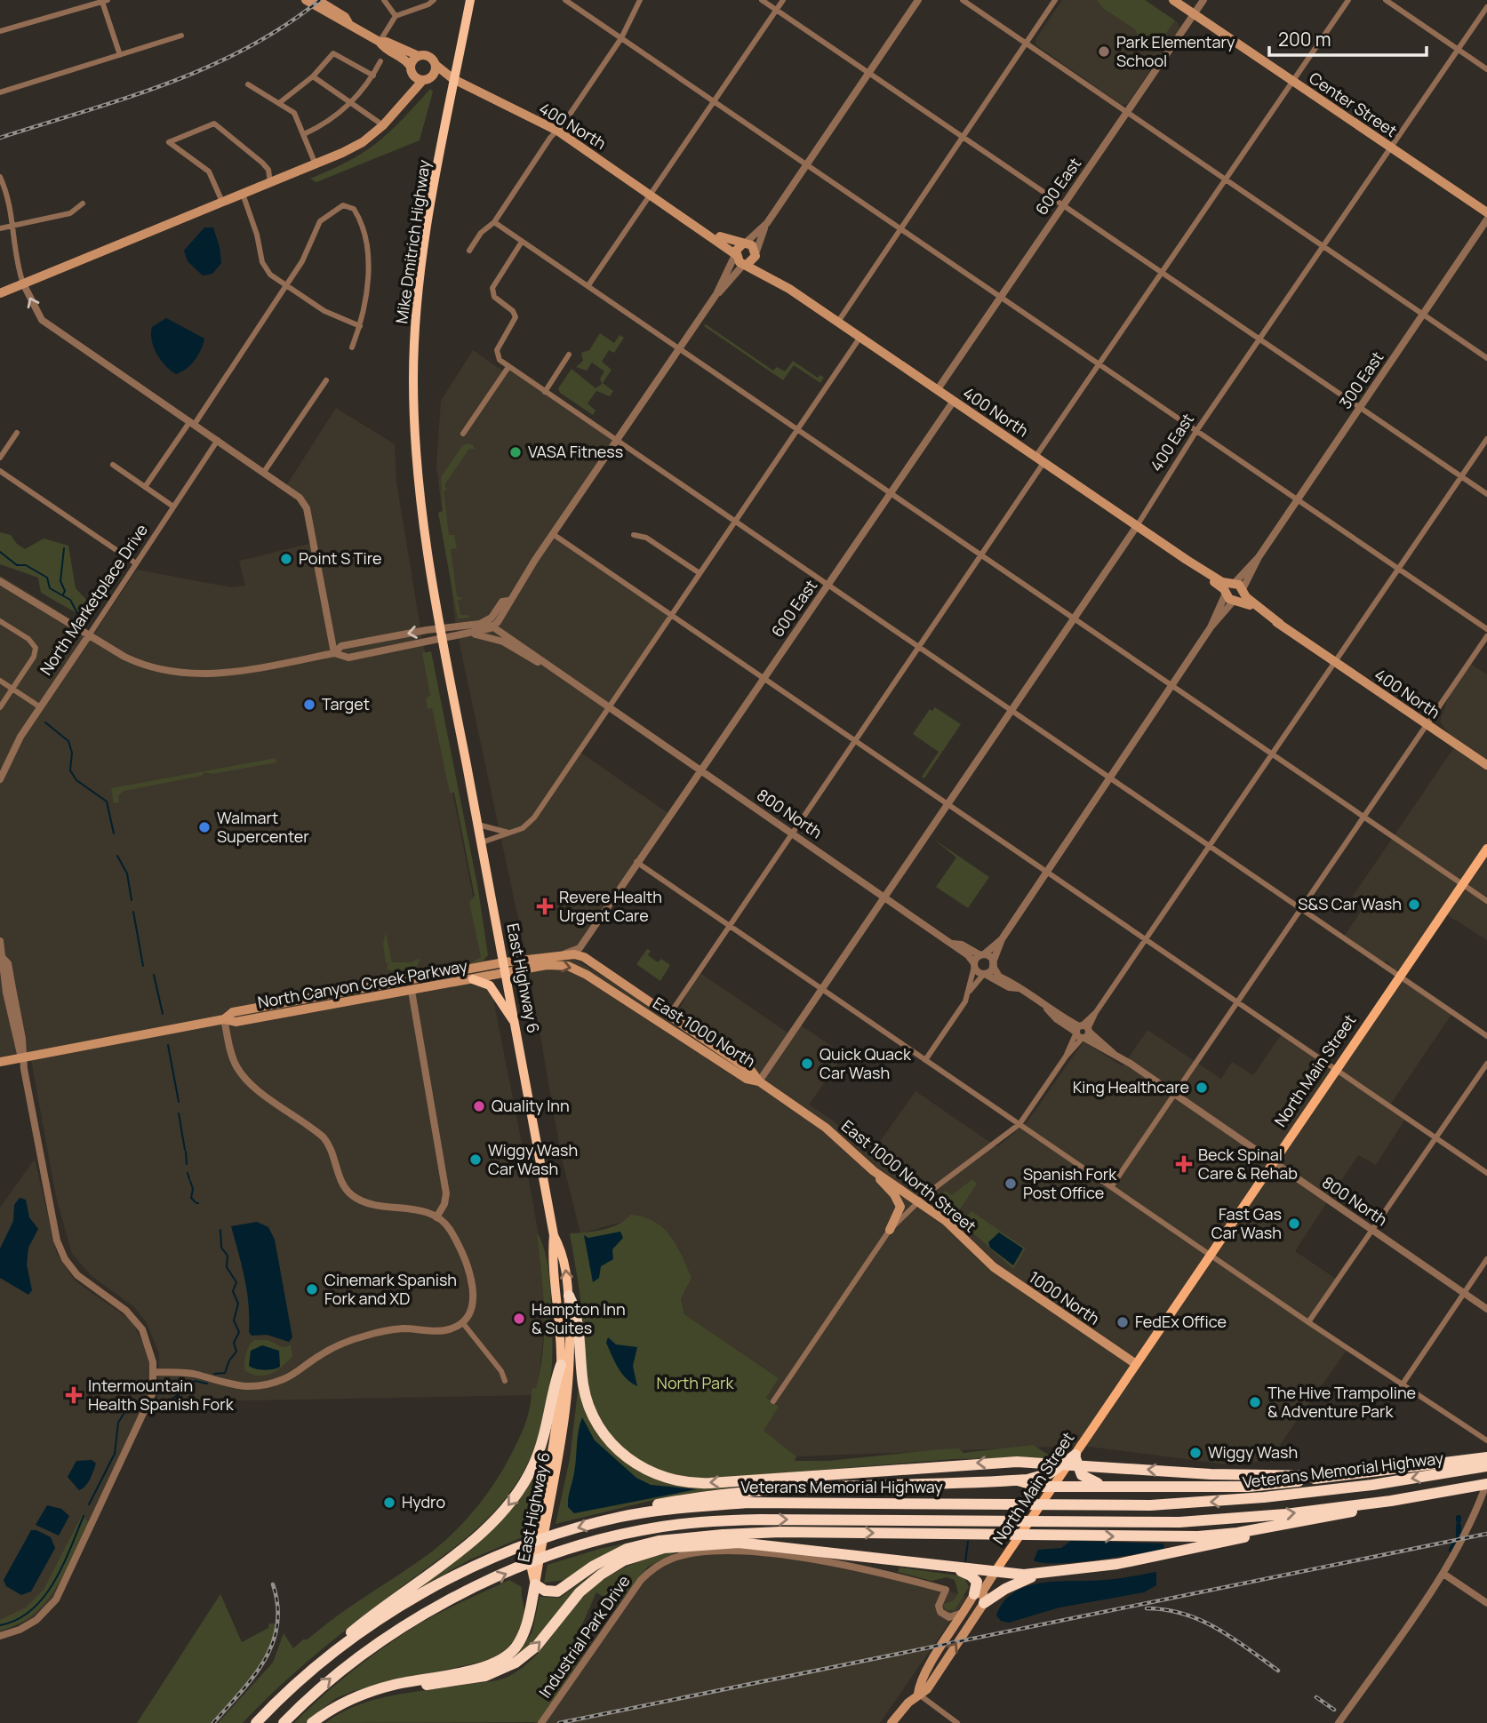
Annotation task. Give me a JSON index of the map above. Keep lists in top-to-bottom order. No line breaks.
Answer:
{"streets":{"highway":["Mike Dmitrich Highway","East Highway 6","Veterans Memorial Highway"],"main road":["Center Street","400 North","North Canyon Creek Parkway","East 1000 North","North Main Street","East 1000 North Street","1000 North"],"street":["600 East","300 East","400 East","North Marketplace Drive","800 North","Industrial Park Drive"]},"crossings":[["Center Street","600 East"],["Center Street","400 East"],["400 North","600 East"],["400 North","300 East"],["400 North","400 East"],["600 East","800 North"],["600 East","East 1000 North"],["300 East","800 North"],["400 East","800 North"],["400 East","East 1000 North"],["400 East","East 1000 North Street"],["800 North","North Main Street"],["East Highway 6","North Canyon Creek Parkway"],["East Highway 6","East 1000 North"],["North Canyon Creek Parkway","East 1000 North"],["East 1000 North","East 1000 North Street"],["North Main Street","1000 North"],["North Main Street","Industrial Park Drive"],["East 1000 North Street","1000 North"]],"parks":["North Park"],"places":{"other":["Park Elementary School","VASA Fitness","Point S Tire","Target","Walmart Supercenter","S&S Car Wash","Quick Quack Car Wash","King Healthcare","Quality Inn","Wiggy Wash Car Wash","Spanish Fork Post Office","Fast Gas Car Wash","Cinemark Spanish Fork and XD","Hampton Inn & Suites","FedEx Office","The Hive Trampoline & Adventure Park","Wiggy Wash","Hydro"],"health":["Revere Health Urgent Care","Beck Spinal Care & Rehab","Intermountain Health Spanish Fork"]},"scale_bar":"200 m"}
